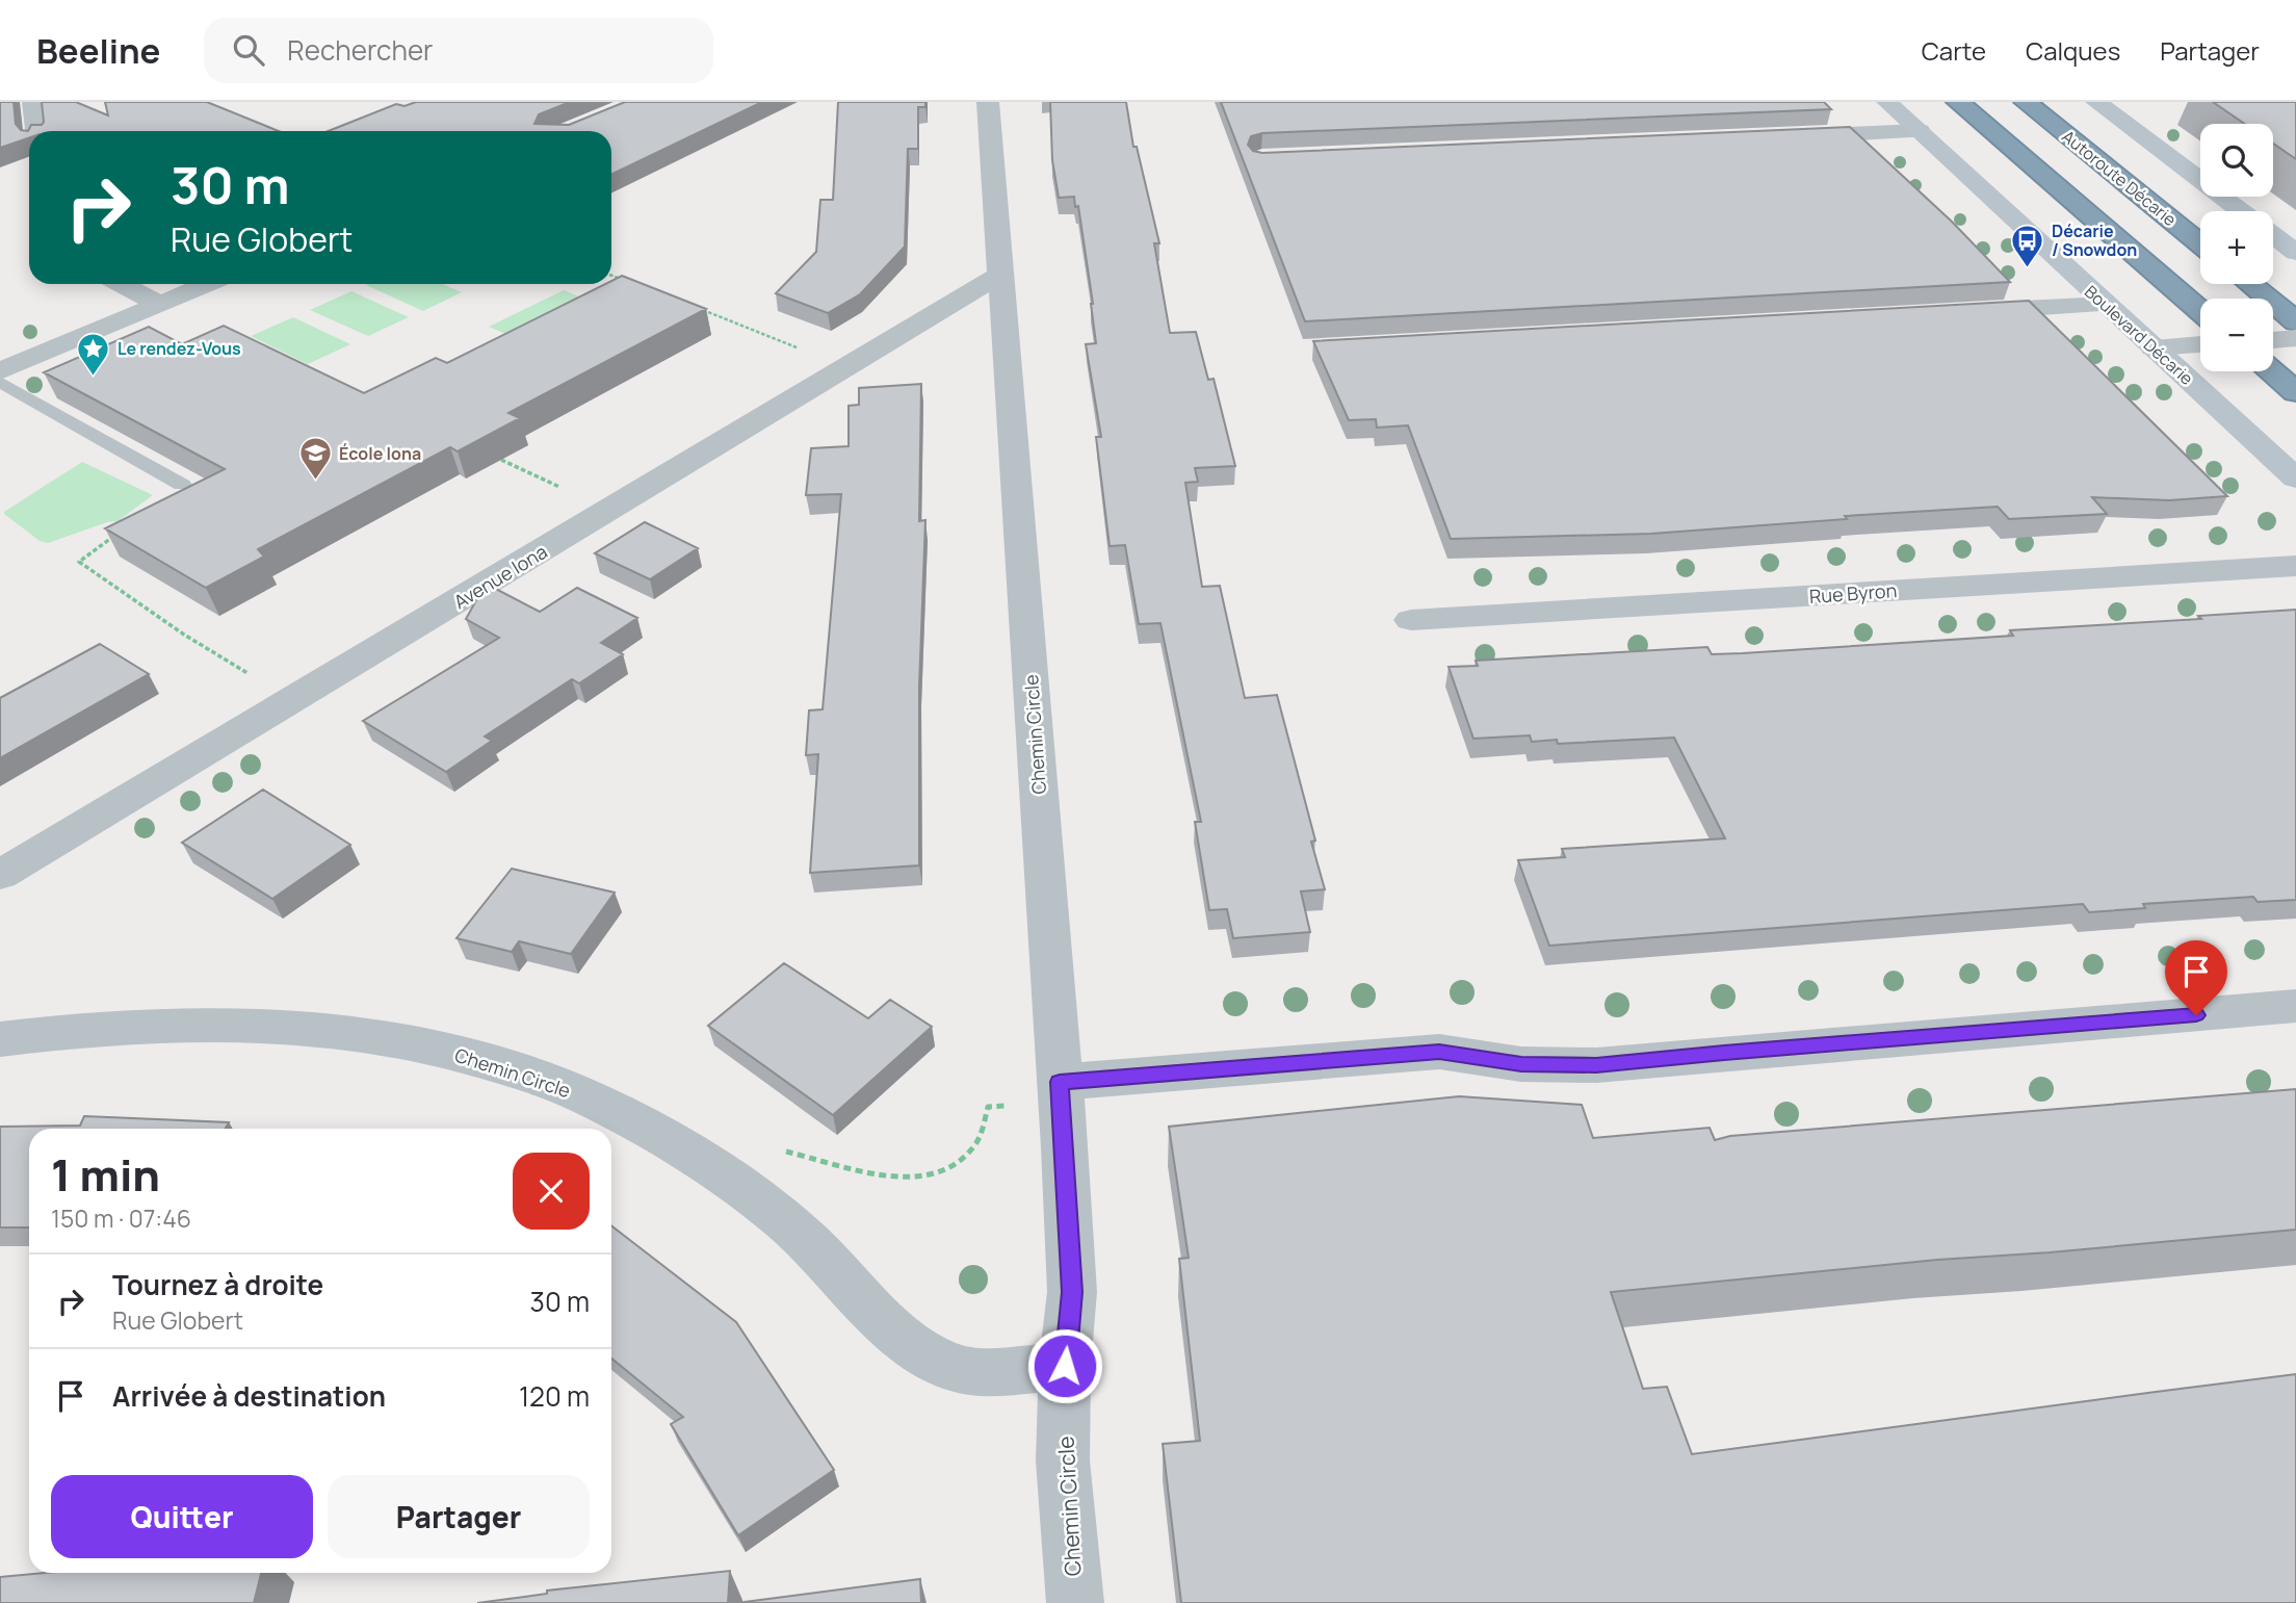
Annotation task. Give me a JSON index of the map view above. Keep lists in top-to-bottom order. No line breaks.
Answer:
{"streets":{"highway":["Autoroute Décarie"],"main road":["Boulevard Décarie"],"street":["Avenue Iona","Rue Byron","Chemin Circle"]},"crossings":[["Avenue Iona","Chemin Circle"]],"places":{"bus stop":["Décarie / Snowdon"],"place":["Le rendez-Vous"],"school or university":["École Iona"]},"page":{"header":"Beeline","search":"Rechercher","nav":["Carte","Calques","Partager"],"map_buttons":["+","−"],"turn":["30 m","Rue Globert"],"heading":["1 min","150 m · 07:46"],"list":[{"name":"Tournez à droite","note":"Rue Globert","value":"30 m"},{"name":"Arrivée à destination","value":"120 m"}],"buttons":["Quitter","Partager"]}}
